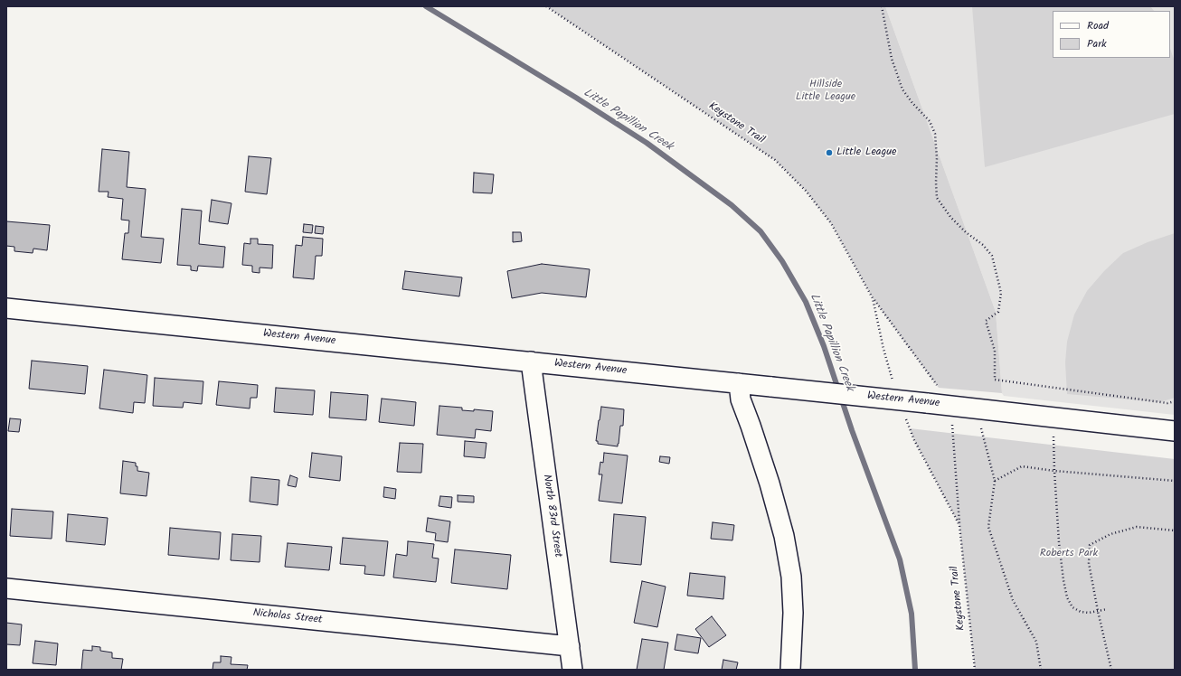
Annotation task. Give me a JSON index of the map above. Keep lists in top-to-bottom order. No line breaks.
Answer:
{"streets":{"street":["Western Avenue","North 83rd Street","Nicholas Street"],"path":["Keystone Trail"]},"crossings":[["Western Avenue","North 83rd Street"],["North 83rd Street","Nicholas Street"]],"water":["Little Papillion Creek"],"parks":["Hillside Little League","Roberts Park"],"places":["Little League"],"legend":["Road","Park"]}
